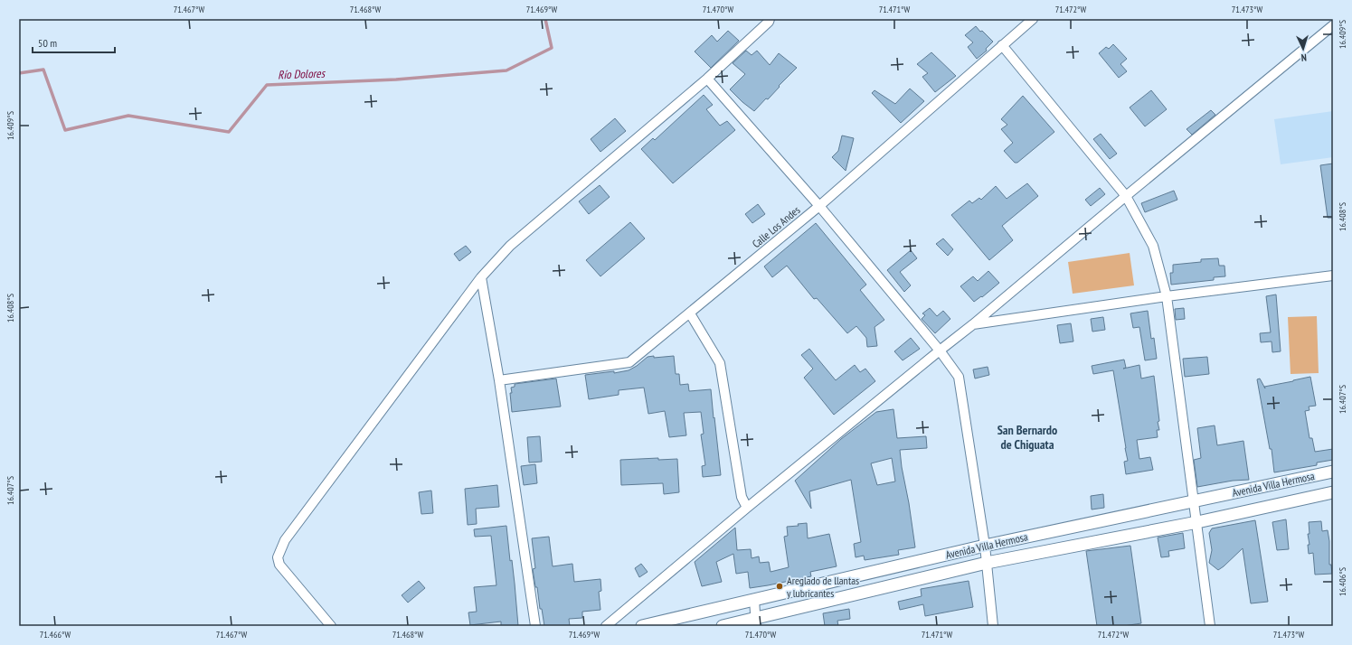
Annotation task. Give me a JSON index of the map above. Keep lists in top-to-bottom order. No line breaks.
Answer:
{"streets":{"street":["Calle Los Andes","Avenida Villa Hermosa"]},"districts":["San Bernardo de Chiguata"],"water":["Río Dolores"],"places":["Areglado de llantas y lubricantes"],"scale_bar":"50 m","north":"bottom","coordinates":["71.467°W","71.468°W","71.469°W","71.470°W","71.471°W","71.472°W","71.473°W","16.409°S","16.408°S","16.407°S","16.406°S","71.466°W"]}
